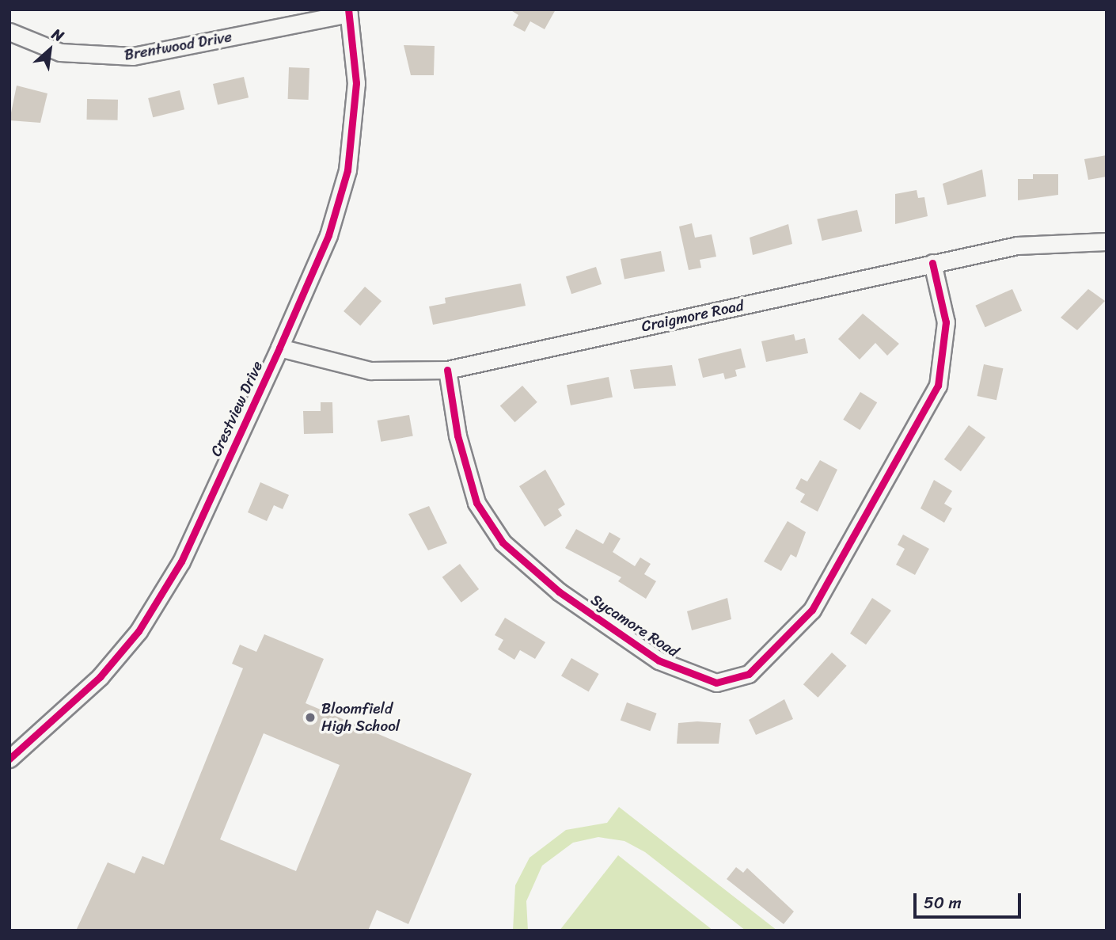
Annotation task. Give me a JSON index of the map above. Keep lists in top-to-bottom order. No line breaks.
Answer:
{"streets":{"street":["Brentwood Drive","Craigmore Road","Crestview Drive","Sycamore Road"]},"crossings":[["Brentwood Drive","Crestview Drive"],["Craigmore Road","Crestview Drive"],["Craigmore Road","Sycamore Road"]],"places":["Bloomfield High School"],"scale_bar":"50 m","north":"top right"}
